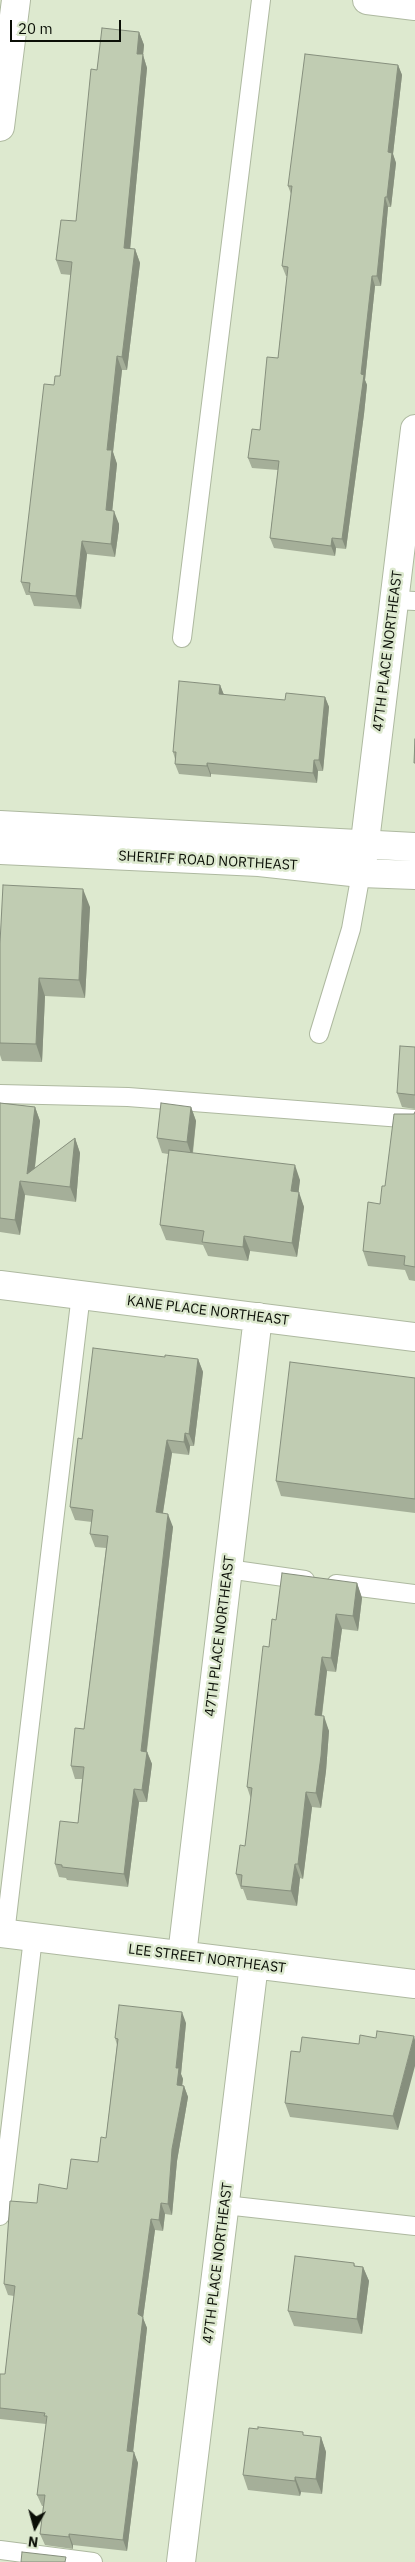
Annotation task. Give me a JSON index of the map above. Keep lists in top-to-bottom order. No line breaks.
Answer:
{"streets":{"street":["47TH PLACE NORTHEAST","SHERIFF ROAD NORTHEAST","KANE PLACE NORTHEAST","LEE STREET NORTHEAST"]},"crossings":[["47TH PLACE NORTHEAST","SHERIFF ROAD NORTHEAST"],["47TH PLACE NORTHEAST","KANE PLACE NORTHEAST"],["47TH PLACE NORTHEAST","LEE STREET NORTHEAST"]],"scale_bar":"20 m","north":"bottom"}
